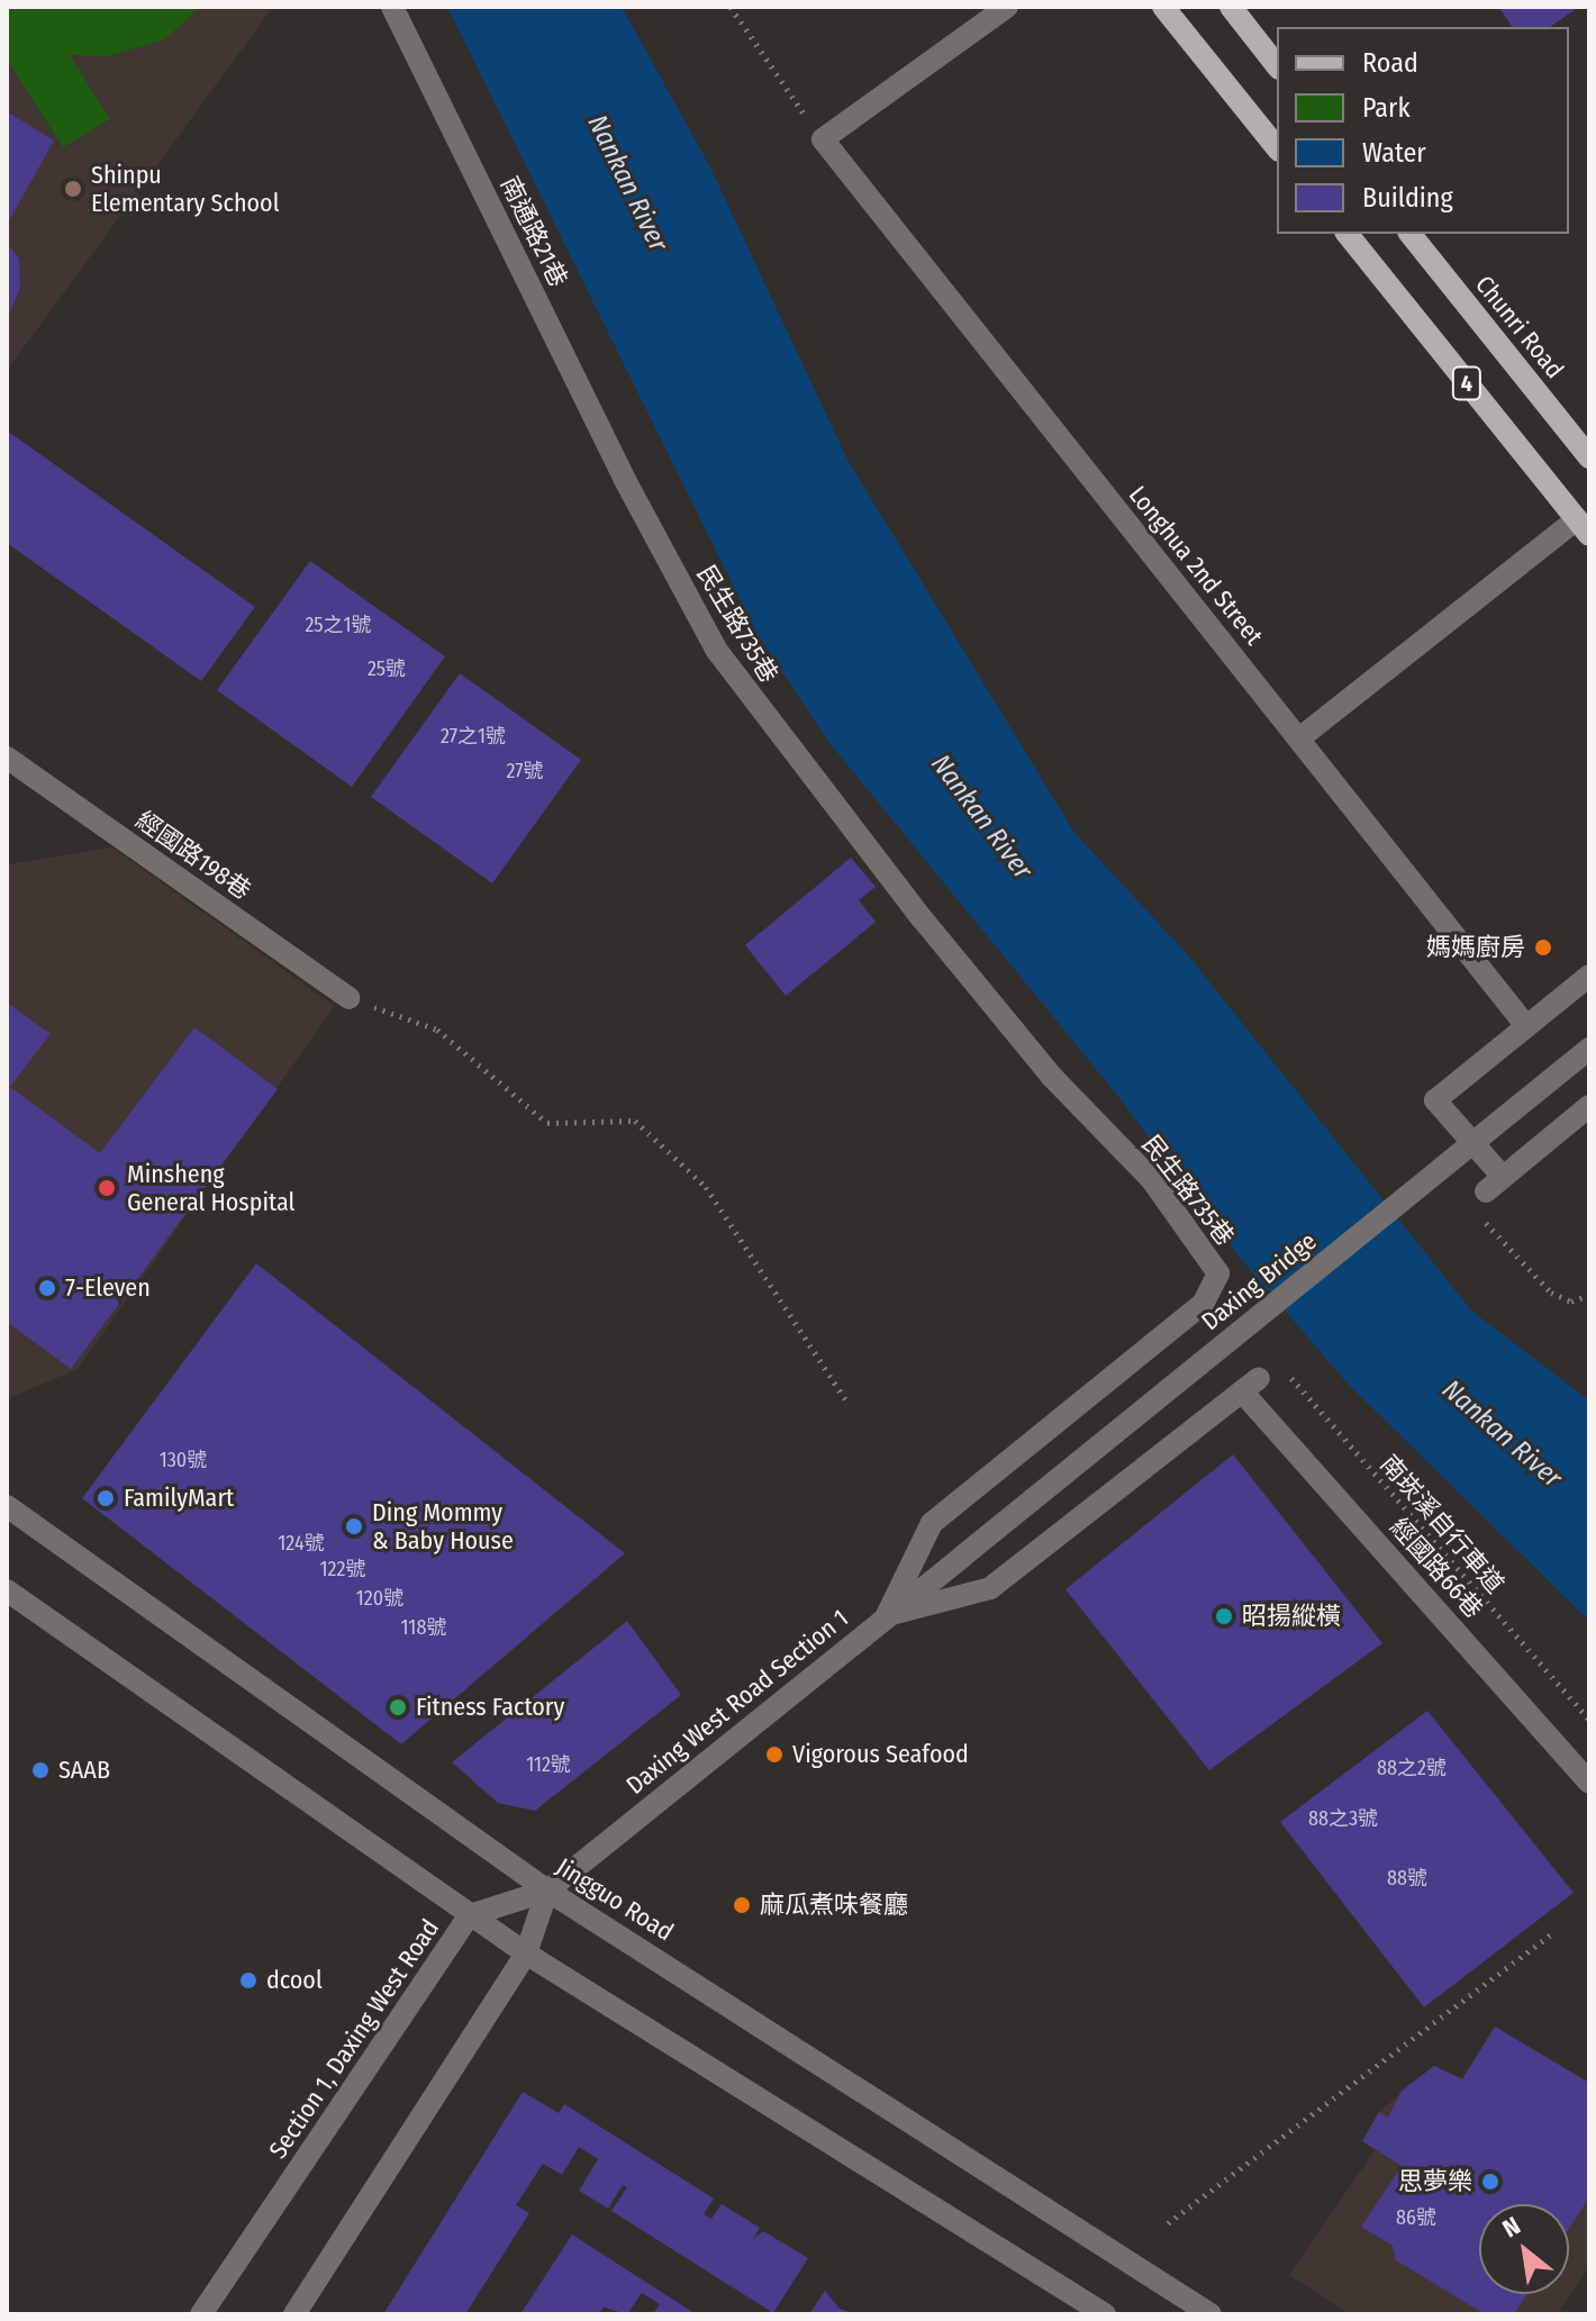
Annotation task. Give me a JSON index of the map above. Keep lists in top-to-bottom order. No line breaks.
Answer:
{"streets":{"main road":["Chunri Road","4"],"street":["南通路21巷","Longhua 2nd Street","民生路735巷","經國路198巷","Daxing Bridge","經國路66巷","Daxing West Road Section 1","Jingguo Road","Section 1, Daxing West Road"],"path":["南崁溪自行車道"]},"crossings":[["南通路21巷","民生路735巷"],["民生路735巷","Daxing West Road Section 1"],["Daxing Bridge","Daxing West Road Section 1"],["南崁溪自行車道","經國路66巷"],["Daxing West Road Section 1","Jingguo Road"],["Daxing West Road Section 1","Section 1, Daxing West Road"],["Jingguo Road","Section 1, Daxing West Road"]],"water":["Nankan River"],"places":["Shinpu Elementary School","媽媽廚房","Minsheng General Hospital","7-Eleven","FamilyMart","Ding Mommy & Baby House","昭揚縱橫","Fitness Factory","Vigorous Seafood","SAAB","麻瓜煮味餐廳","dcool","思夢樂"],"house_numbers":["25之1號","25號","27之1號","27號","130號","124號","122號","120號","118號","112號","88之2號","88之3號","88號","86號"],"legend":["Road","Park","Water","Building"],"north":"top left"}
